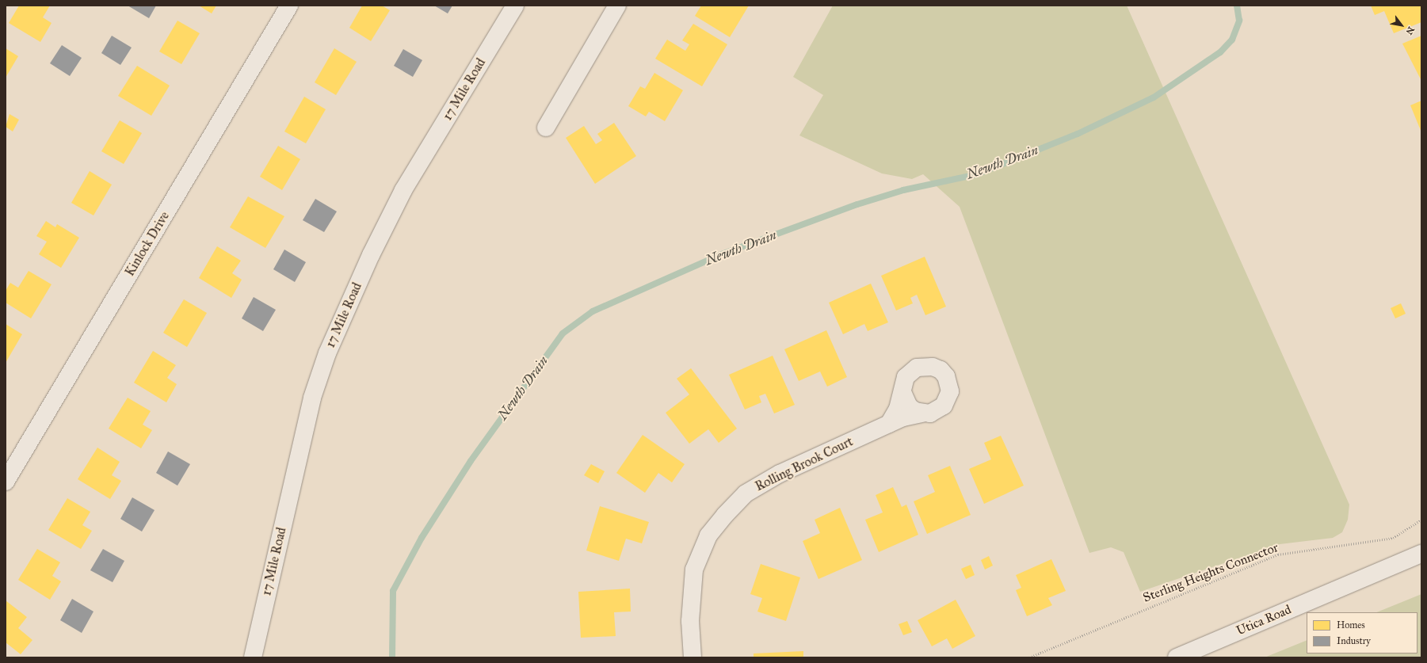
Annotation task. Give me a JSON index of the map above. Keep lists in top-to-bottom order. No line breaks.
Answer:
{"streets":{"street":["17 Mile Road","Kinlock Drive","Rolling Brook Court","Utica Road"],"path":["Sterling Heights Connector"]},"water":["Newth Drain"],"legend":["Homes","Industry"],"north":"bottom right"}
